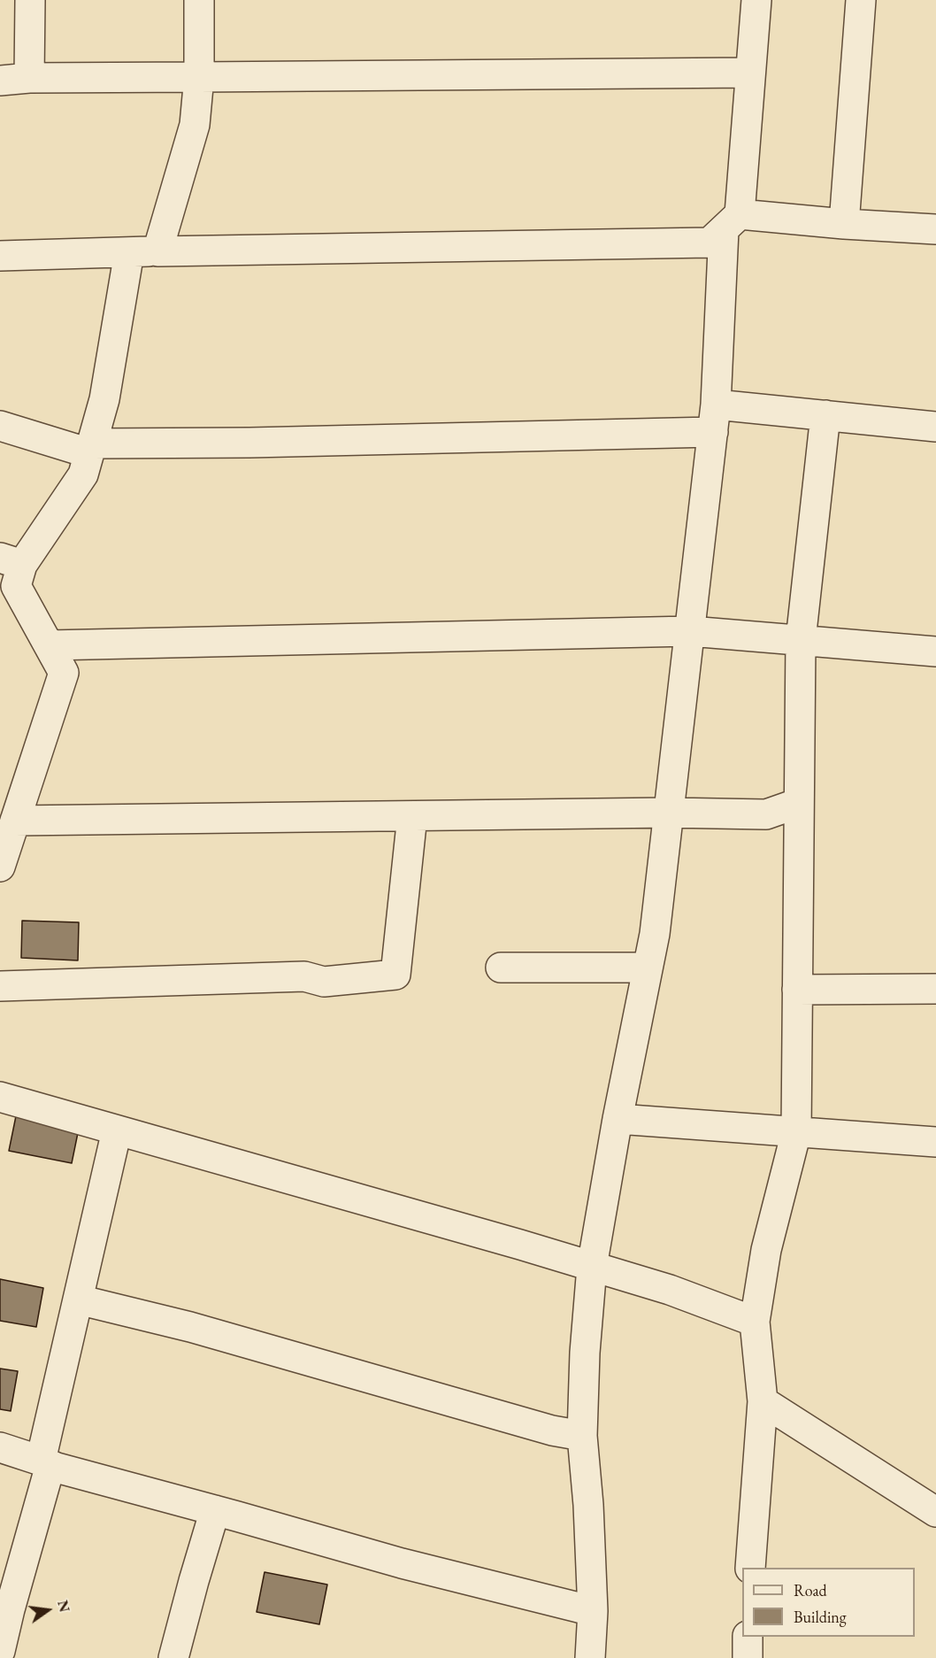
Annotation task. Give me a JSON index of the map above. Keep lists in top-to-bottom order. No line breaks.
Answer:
{"legend":["Road","Building"],"north":"right"}
